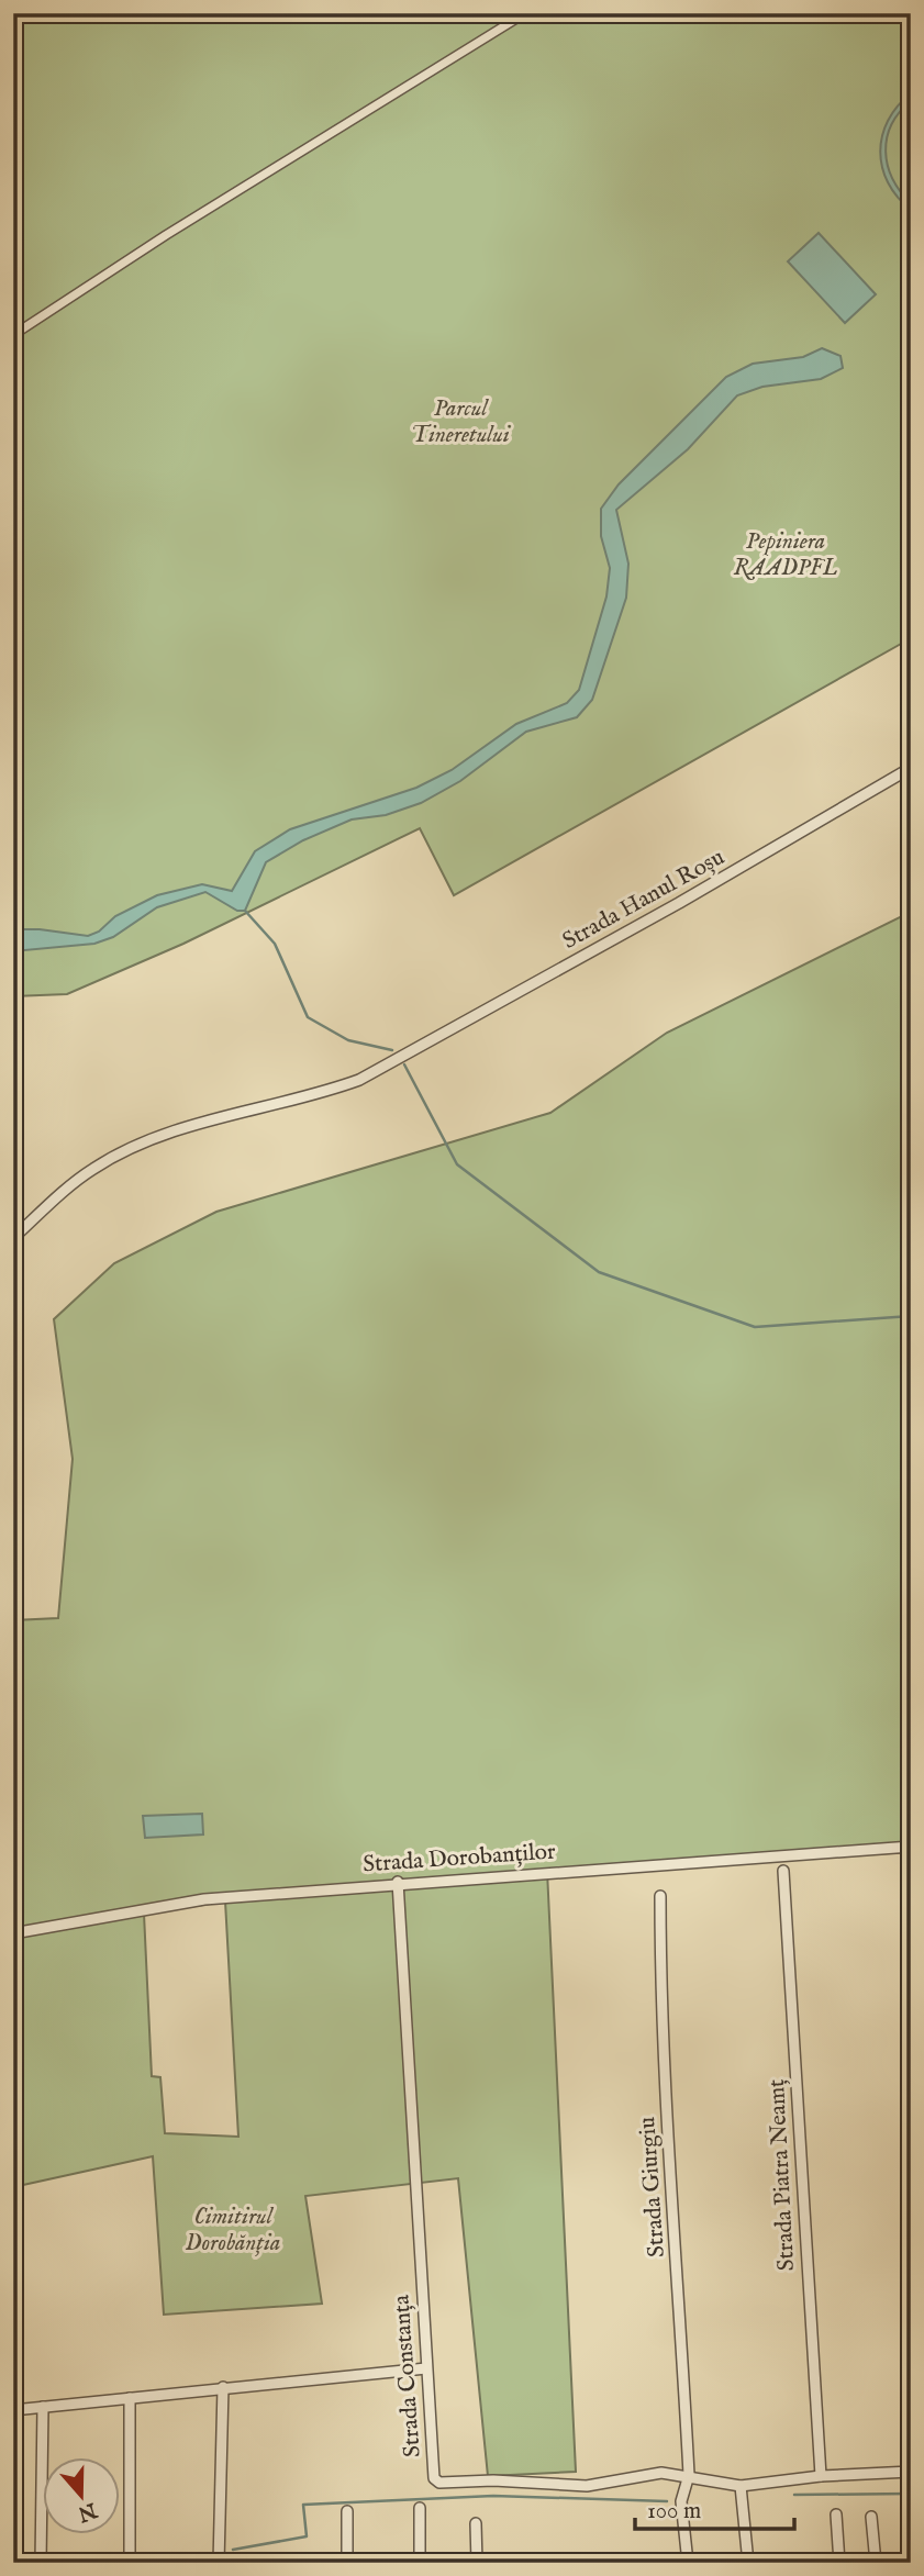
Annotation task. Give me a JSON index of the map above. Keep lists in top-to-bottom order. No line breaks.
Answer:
{"streets":{"street":["Strada Hanul Roșu","Strada Dorobanților","Strada Piatra Neamț","Strada Giurgiu","Strada Constanța"]},"crossings":[["Strada Dorobanților","Strada Constanța"],["Strada Piatra Neamț","Strada Constanța"],["Strada Giurgiu","Strada Constanța"]],"parks":["Parcul Tineretului","Pepiniera RAADPFL","Cimitirul Dorobănția"],"scale_bar":"100 m","north":"bottom"}
